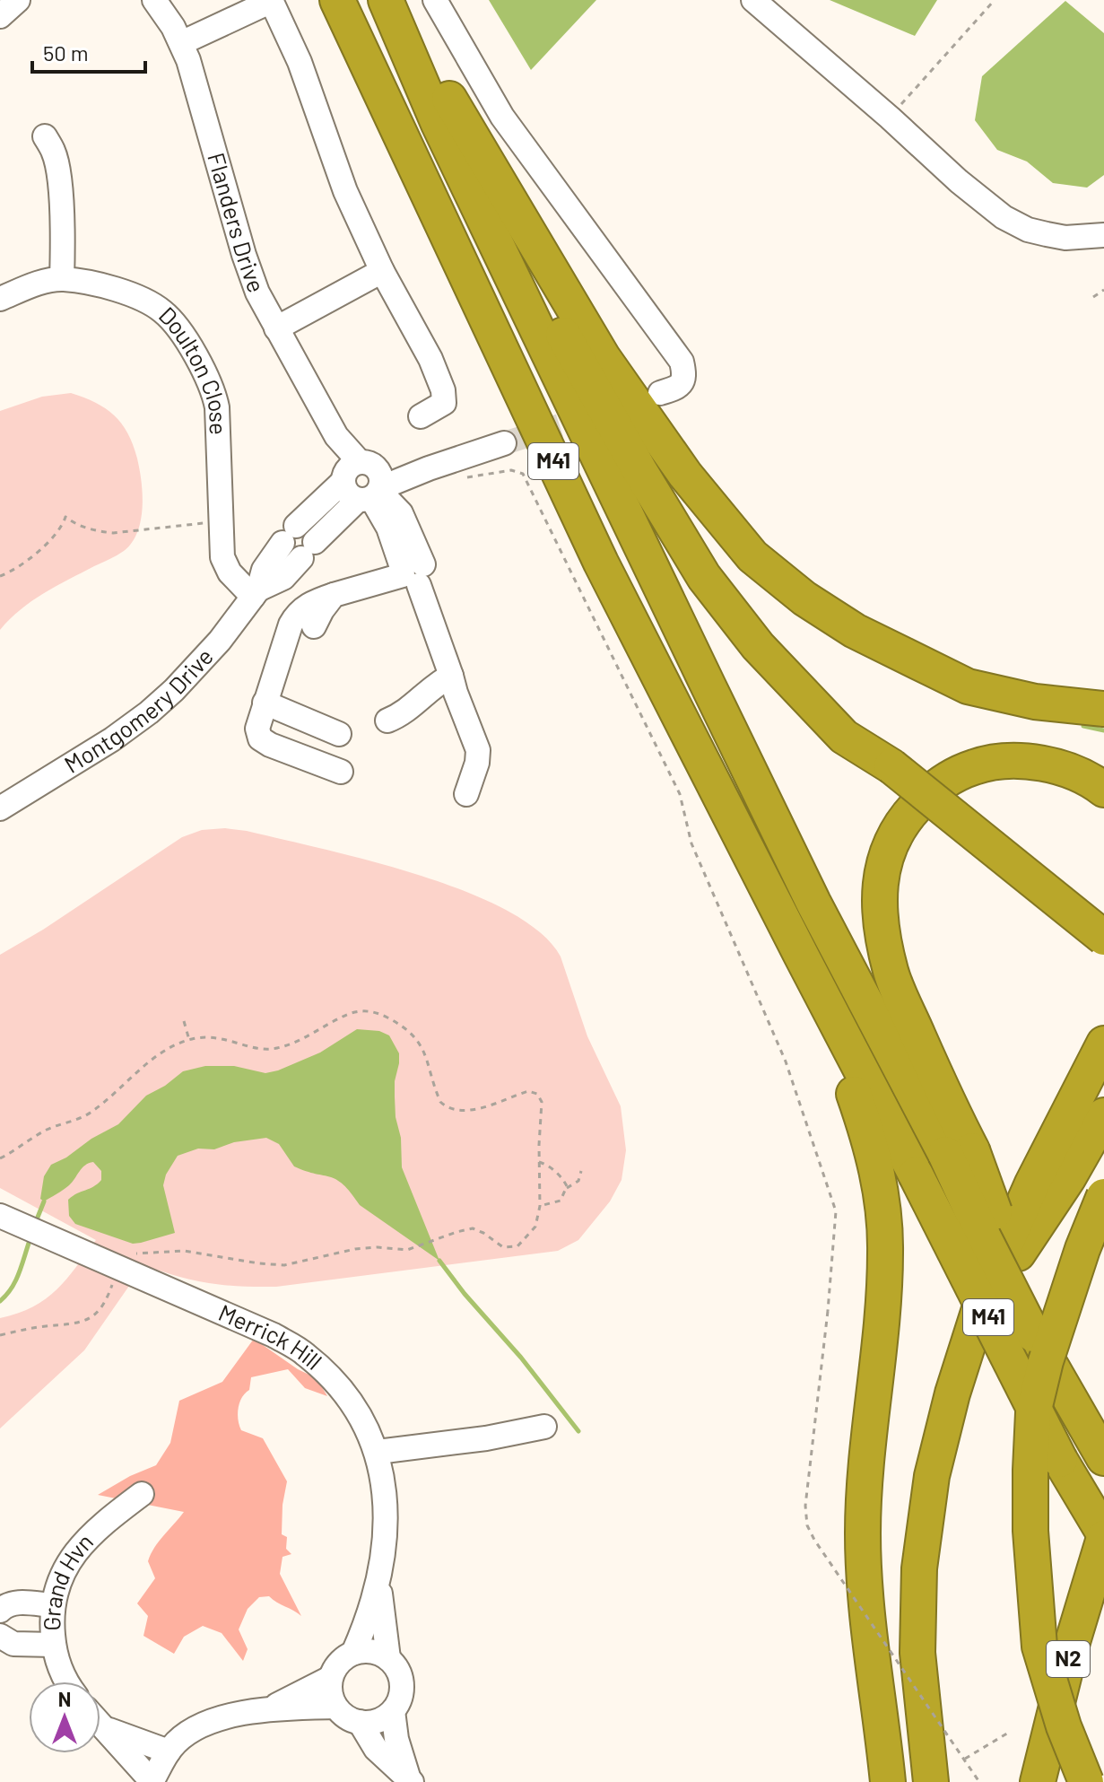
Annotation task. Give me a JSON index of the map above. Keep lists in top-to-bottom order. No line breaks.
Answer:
{"streets":{"highway":["M41","N2"],"street":["Flanders Drive","Doulton Close","Montgomery Drive","Merrick Hill","Grand Hvn"]},"crossings":[["Flanders Drive","Montgomery Drive"],["Doulton Close","Montgomery Drive"],["M41","N2"]],"scale_bar":"50 m","north":"top"}
